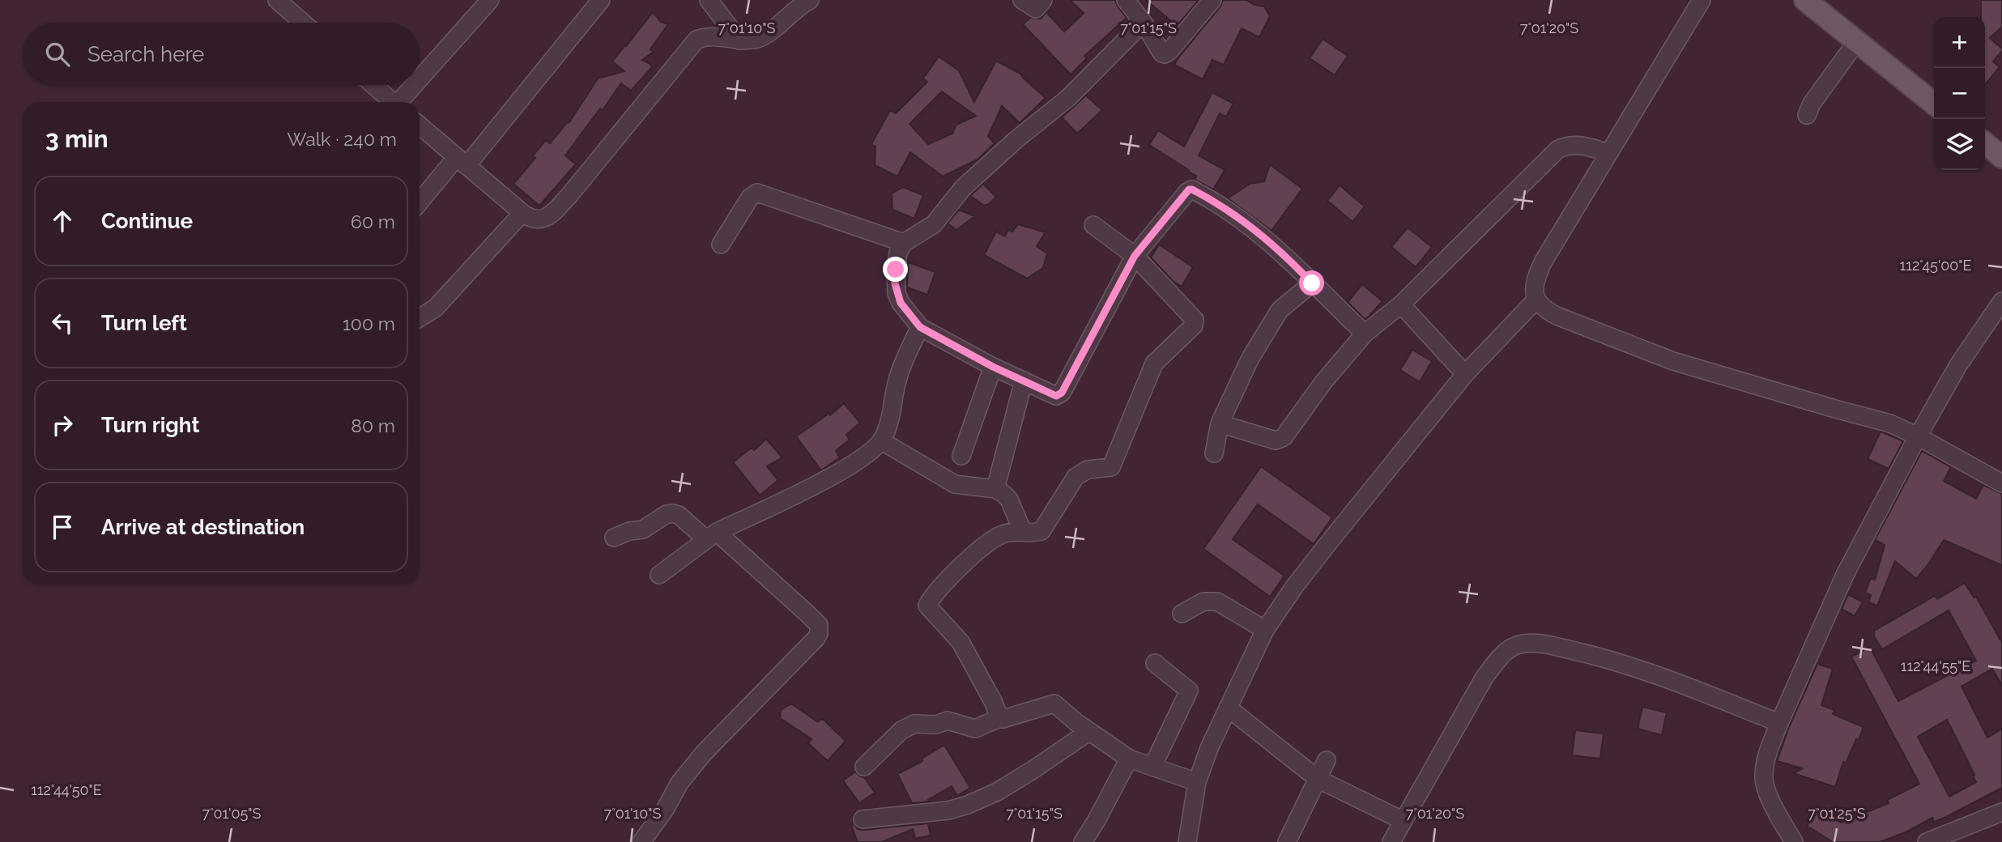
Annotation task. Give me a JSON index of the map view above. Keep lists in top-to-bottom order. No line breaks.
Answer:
{"page":{"map_buttons":["+","−"],"search":"Search here","heading":["3 min","Walk · 240 m"],"list":[["Continue","60 m"],["Turn left","100 m"],["Turn right","80 m"],"Arrive at destination"]},"coordinates":["7°01'10\"S","7°01'15\"S","7°01'20\"S","112°45'00\"E","112°44'55\"E","112°44'50\"E","7°01'05\"S","7°01'25\"S"]}
